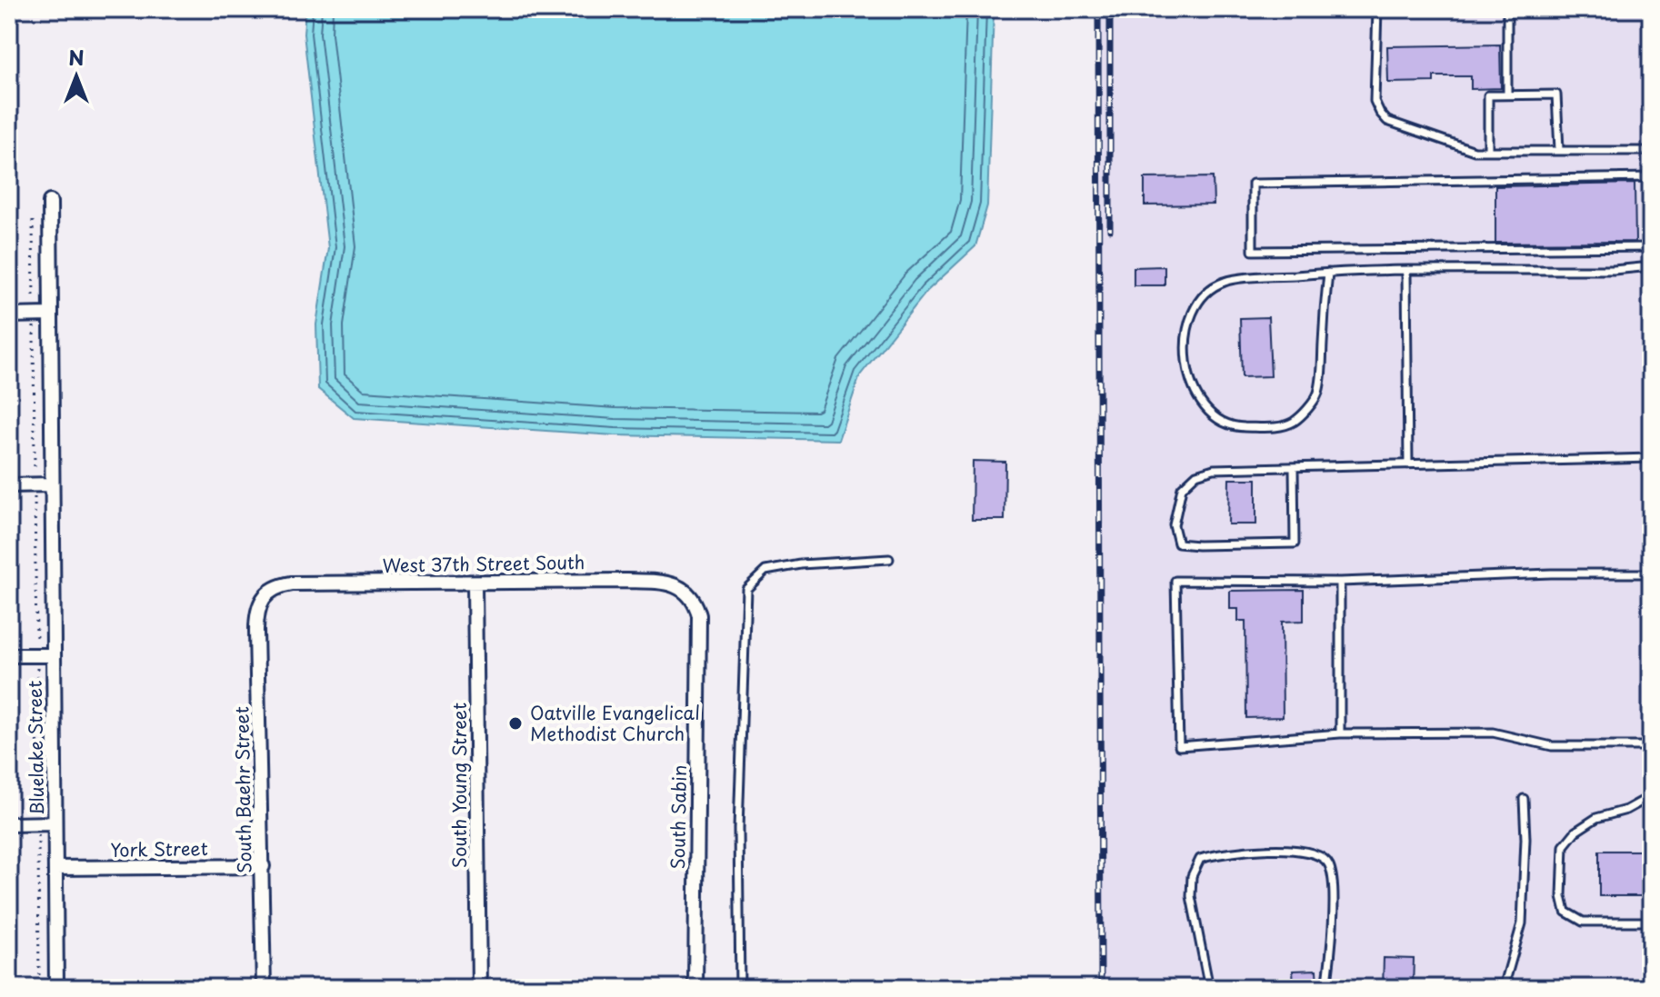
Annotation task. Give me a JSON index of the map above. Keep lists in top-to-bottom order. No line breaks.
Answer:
{"streets":{"street":["West 37th Street South","Bluelake Street","South Young Street","South Baehr Street","South Sabin","York Street"]},"crossings":[["West 37th Street South","South Young Street"],["West 37th Street South","South Baehr Street"],["West 37th Street South","South Sabin"],["Bluelake Street","York Street"],["South Baehr Street","York Street"]],"places":["Oatville Evangelical Methodist Church"],"north":"top"}
